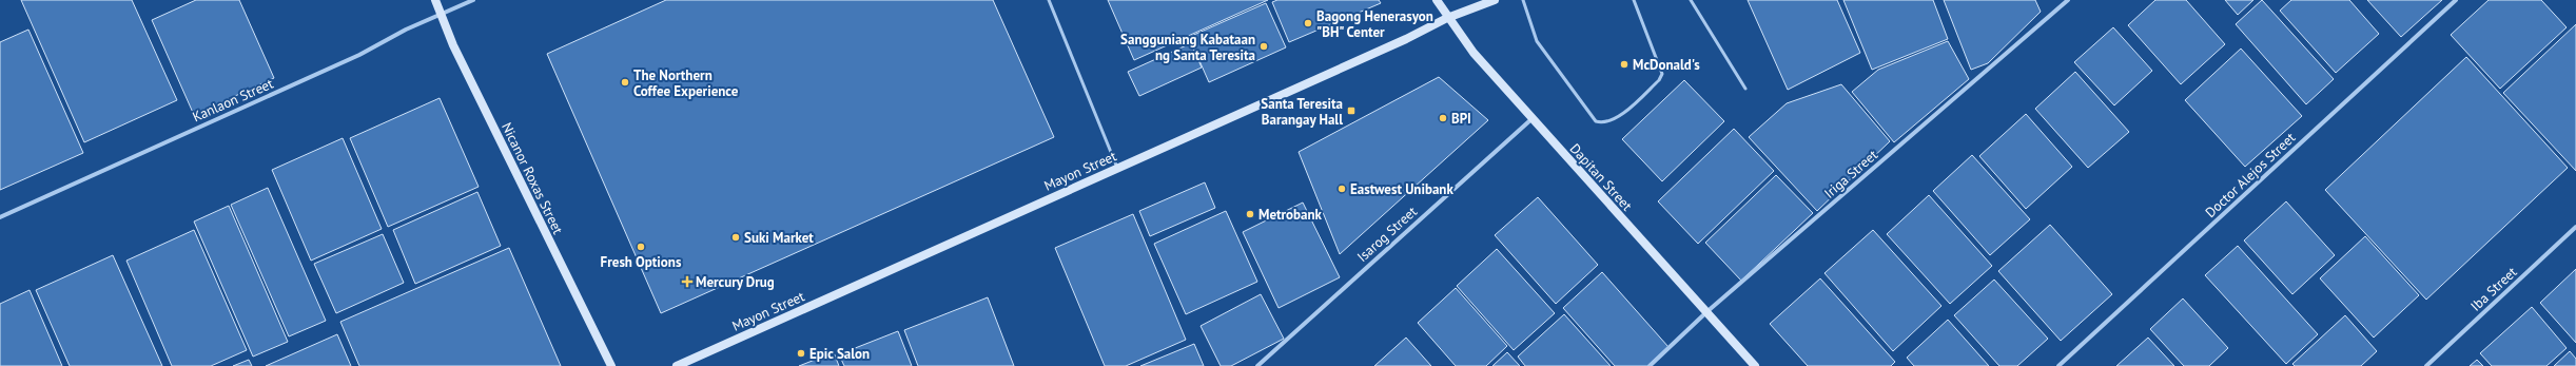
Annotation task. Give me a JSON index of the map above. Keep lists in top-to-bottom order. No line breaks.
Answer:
{"streets":{"street":["Kanlaon Street","Mayon Street","Iriga Street","Doctor Alejos Street","Dapitan Street","Nicanor Roxas Street","Isarog Street","Iba Street"]},"crossings":[["Kanlaon Street","Nicanor Roxas Street"],["Mayon Street","Dapitan Street"],["Iriga Street","Dapitan Street"],["Dapitan Street","Isarog Street"]],"places":{"other":["Bagong Henerasyon \"BH\" Center","Sangguniang Kabataan ng Santa Teresita","McDonald's","The Northern Coffee Experience","BPI","Eastwest Unibank","Metrobank","Suki Market","Fresh Options","Epic Salon"],"transit":["Santa Teresita Barangay Hall"],"health":["Mercury Drug"]}}
